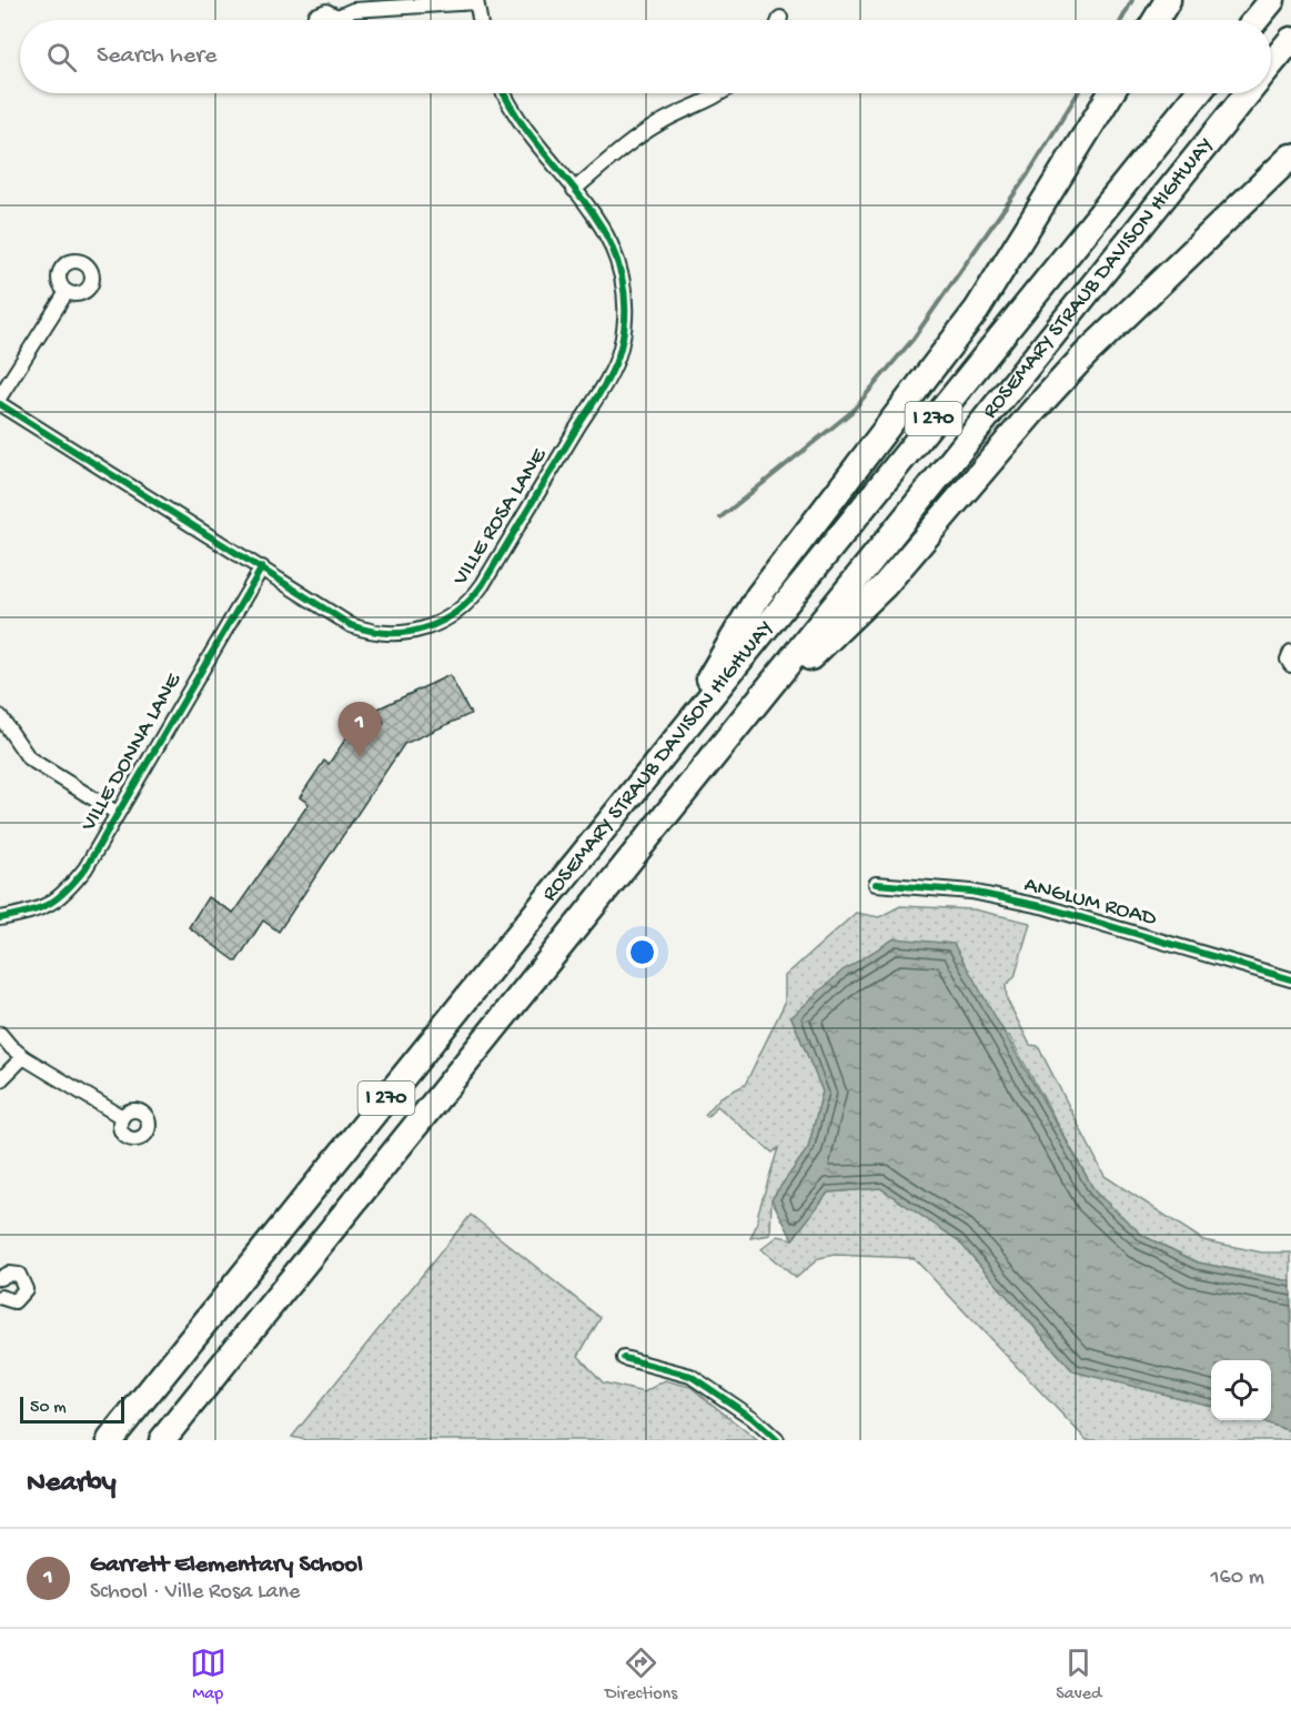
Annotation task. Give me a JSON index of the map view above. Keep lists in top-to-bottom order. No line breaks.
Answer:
{"streets":{"highway":["ROSEMARY STRAUB DAVISON HIGHWAY","I 270"],"street":["VILLE ROSA LANE","VILLE DONNA LANE","ANGLUM ROAD"]},"crossings":[["VILLE ROSA LANE","VILLE DONNA LANE"]],"scale_bar":"50 m","page":{"search":"Search here","pins":"1","scale":"50 m","heading":"Nearby","list":[{"mark":"1","name":"Garrett Elementary School","note":"School · Ville Rosa Lane","value":"160 m"}],"nav":["Map","Directions","Saved"]}}
